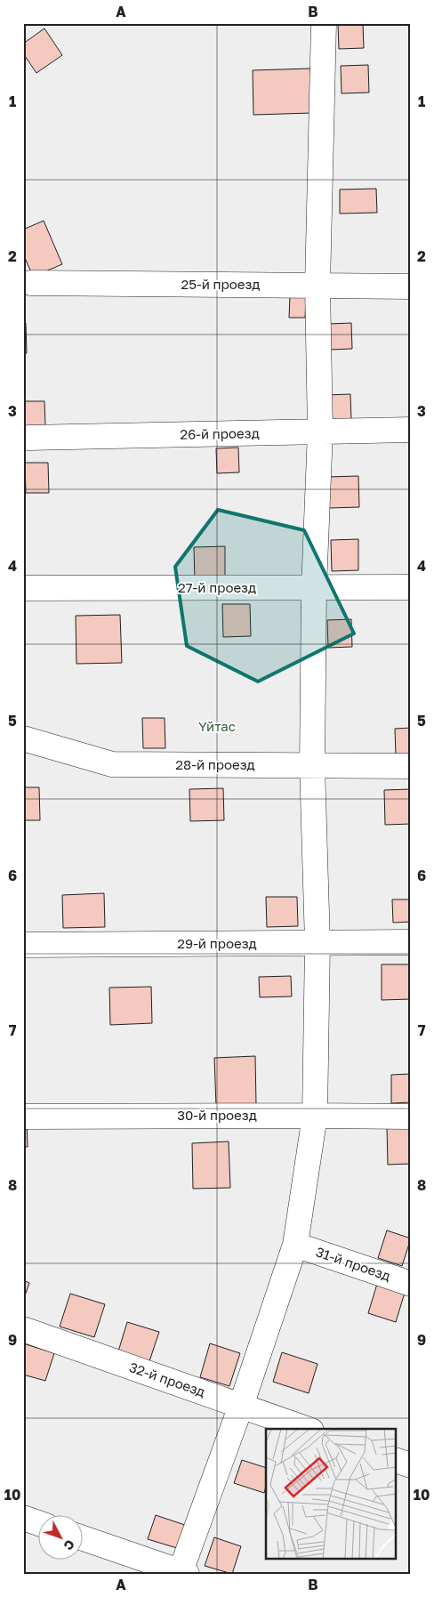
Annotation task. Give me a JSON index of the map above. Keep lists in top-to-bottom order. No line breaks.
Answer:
{"streets":{"street":["25-й проезд","26-й проезд","27-й проезд","28-й проезд","29-й проезд","30-й проезд","31-й проезд","32-й проезд"]},"parks":["Үйтас"],"north":"bottom right","grid":{"columns":["A","B"],"rows":["1","2","3","4","5","6","7","8","9","10"]}}
